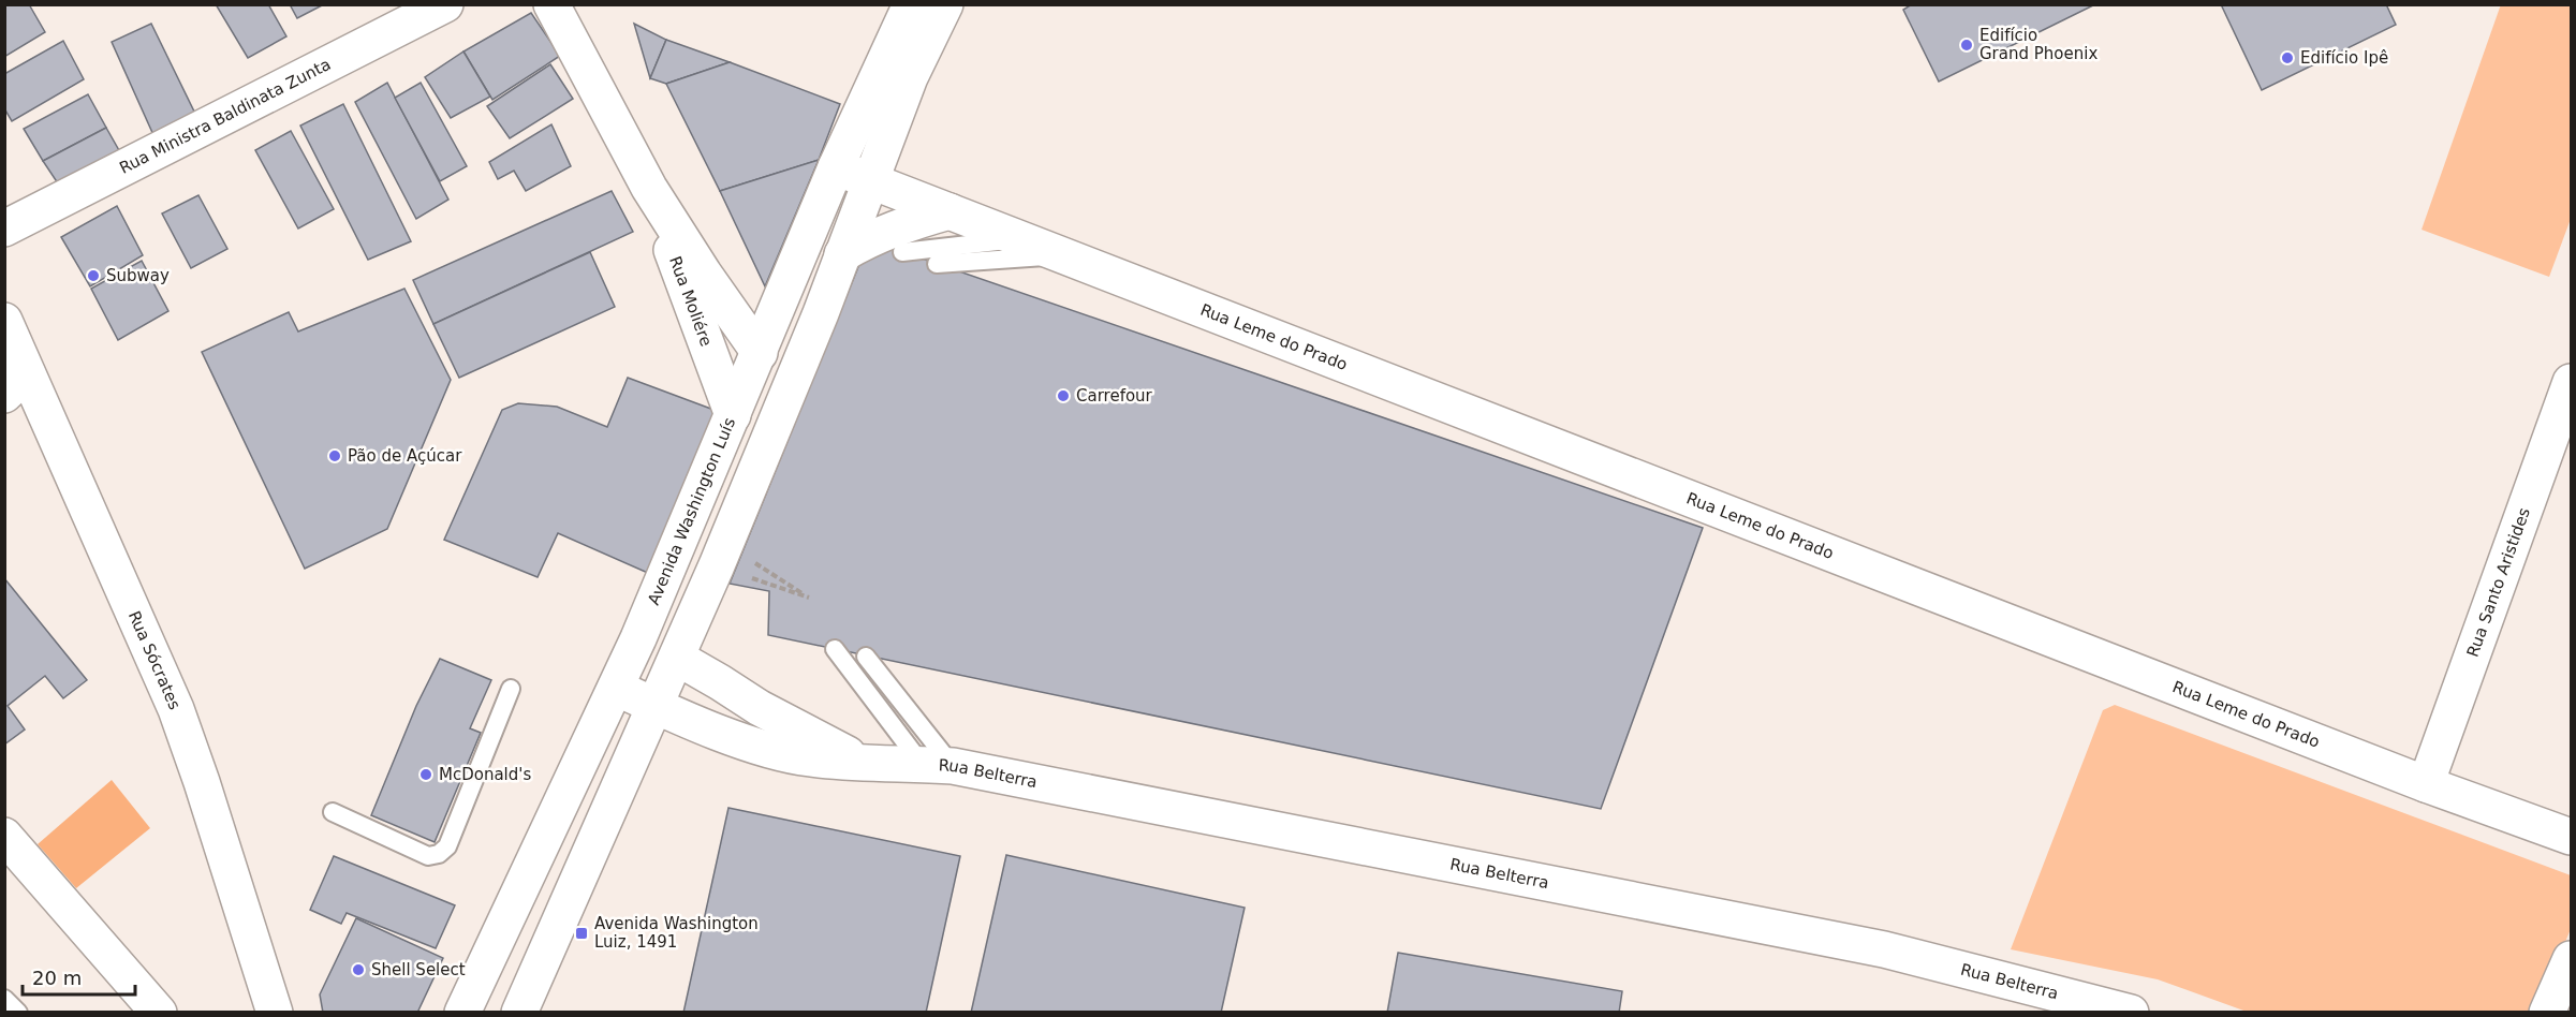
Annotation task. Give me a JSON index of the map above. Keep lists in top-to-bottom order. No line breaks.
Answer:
{"streets":{"street":["Rua Ministra Baldinata Zunta","Rua Moliére","Rua Leme do Prado","Avenida Washington Luís","Rua Santo Aristides","Rua Sócrates","Rua Belterra"]},"crossings":[["Rua Moliére","Avenida Washington Luís"],["Rua Leme do Prado","Avenida Washington Luís"],["Rua Leme do Prado","Rua Santo Aristides"],["Avenida Washington Luís","Rua Belterra"]],"places":{"other":["Edifício Grand Phoenix","Edifício Ipê","Subway","Carrefour","Pão de Açúcar","McDonald's","Shell Select"],"transit":["Avenida Washington Luiz, 1491"]},"scale_bar":"20 m"}
